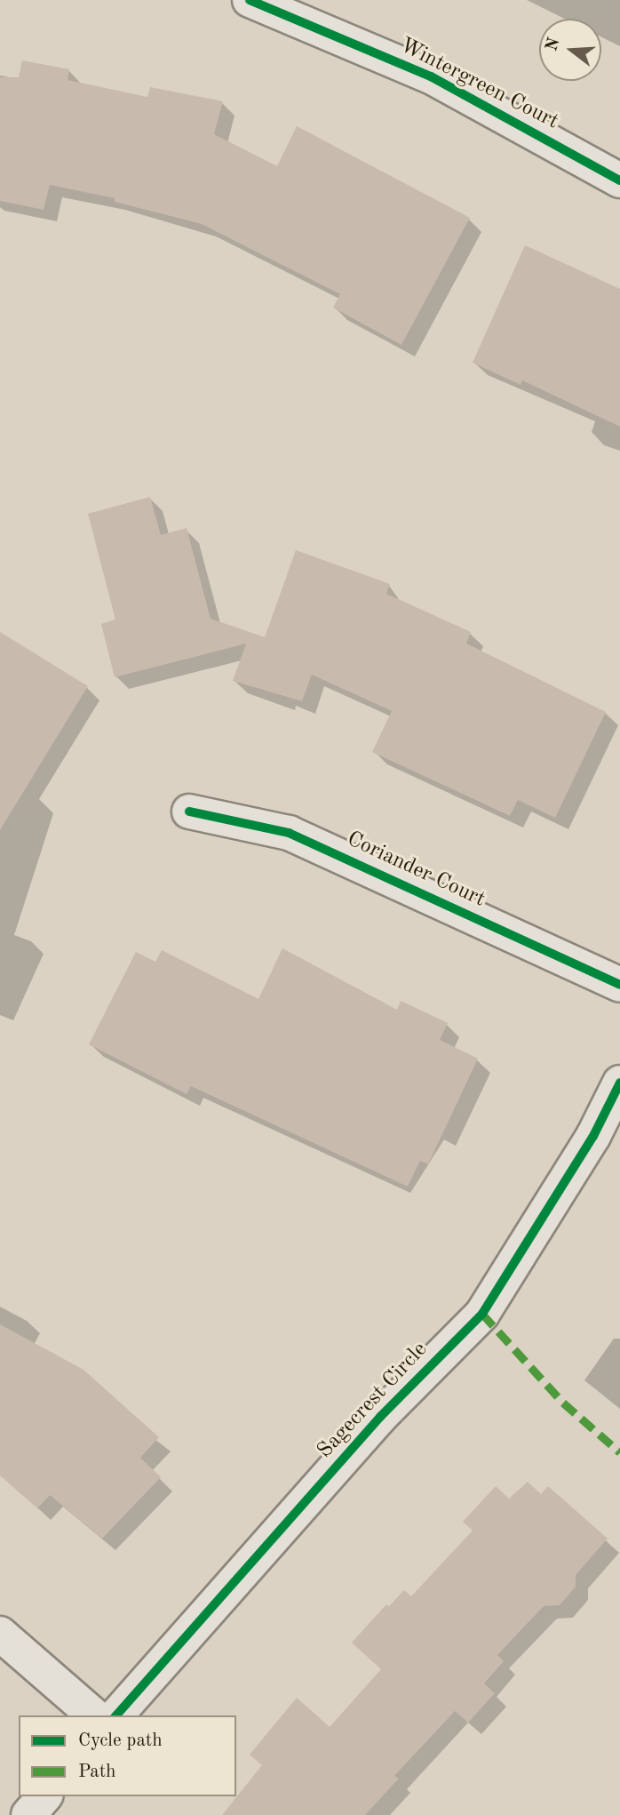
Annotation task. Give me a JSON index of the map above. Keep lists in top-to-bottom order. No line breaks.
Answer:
{"streets":{"street":["Wintergreen Court","Coriander Court","Sagecrest Circle"]},"legend":["Cycle path","Path"],"north":"left"}
